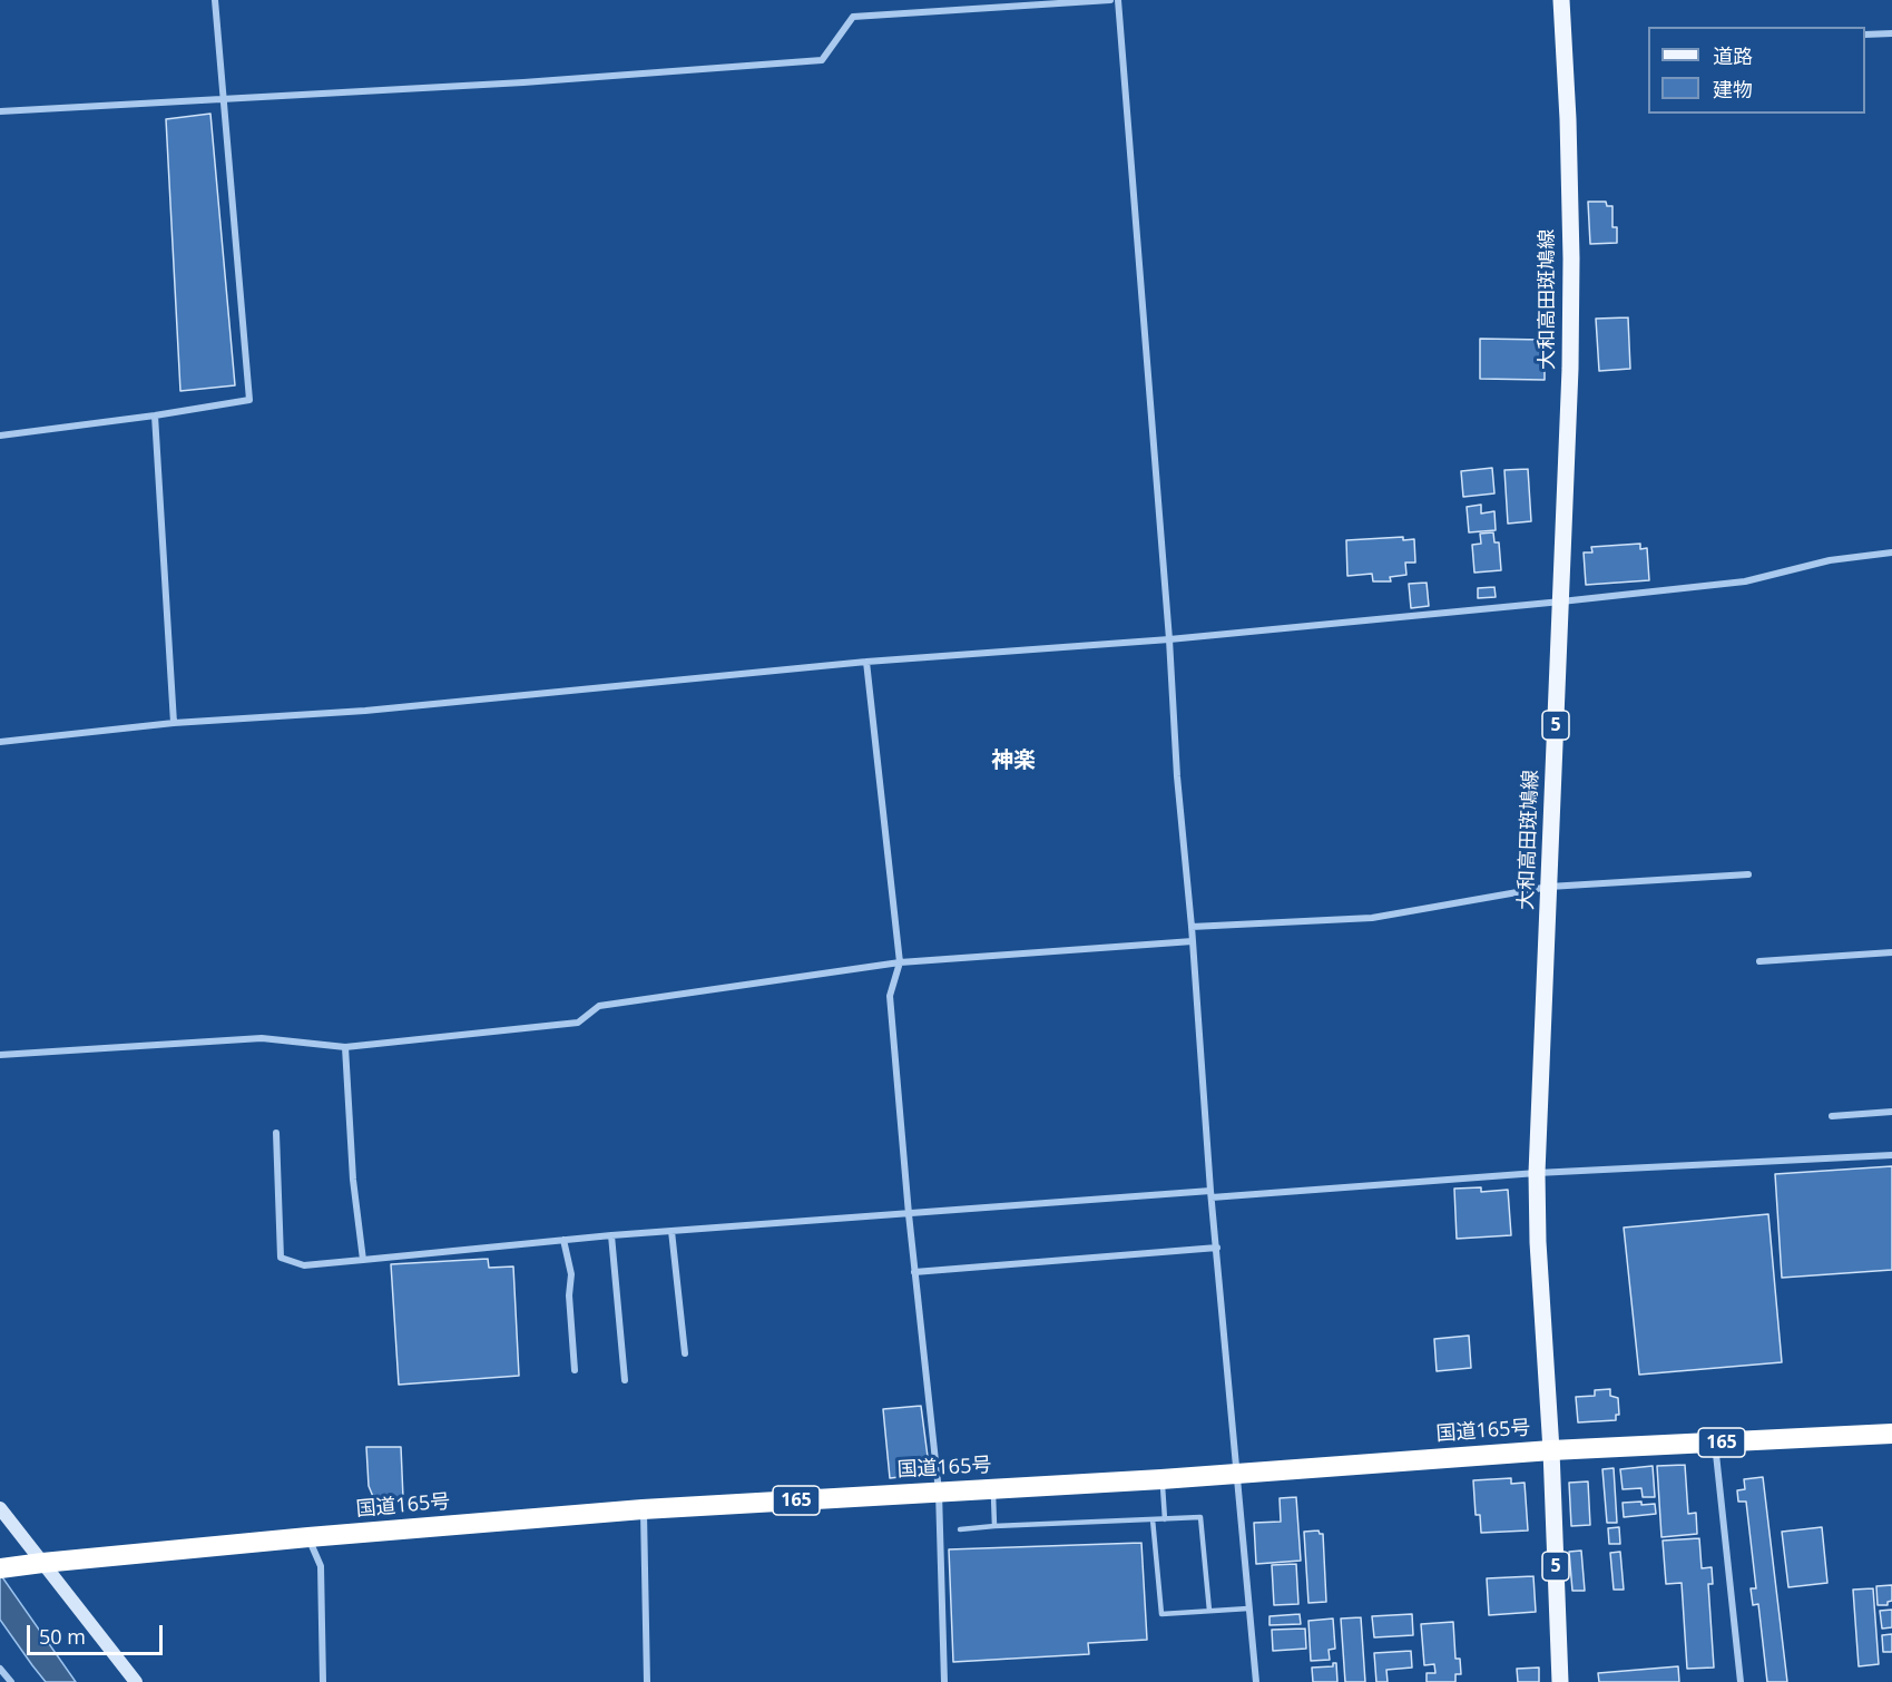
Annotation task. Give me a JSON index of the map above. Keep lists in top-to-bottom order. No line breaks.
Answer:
{"streets":{"highway":["国道165号","165"],"main road":["大和高田斑鳩線","5"]},"crossings":[["大和高田斑鳩線","国道165号"]],"districts":["神楽"],"legend":["道路","建物"],"scale_bar":"50 m"}
